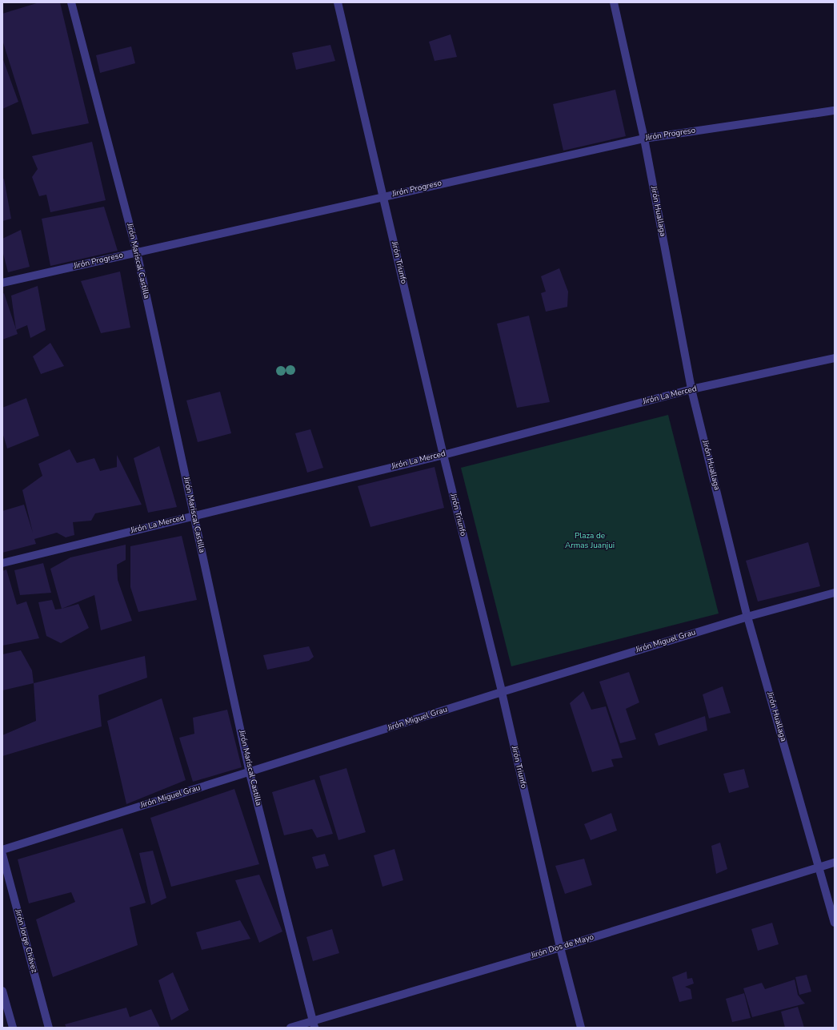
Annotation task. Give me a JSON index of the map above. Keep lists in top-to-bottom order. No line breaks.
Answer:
{"streets":{"street":["Jirón Progreso","Jirón Huallaga","Jirón Mariscal Castilla","Jirón Triunfo","Jirón La Merced","Jirón Miguel Grau","Jirón Jorge Chávez","Jirón Dos de Mayo"]},"crossings":[["Jirón Progreso","Jirón Huallaga"],["Jirón Progreso","Jirón Mariscal Castilla"],["Jirón Progreso","Jirón Triunfo"],["Jirón Huallaga","Jirón La Merced"],["Jirón Huallaga","Jirón Miguel Grau"],["Jirón Huallaga","Jirón Dos de Mayo"],["Jirón Mariscal Castilla","Jirón La Merced"],["Jirón Mariscal Castilla","Jirón Miguel Grau"],["Jirón Mariscal Castilla","Jirón Dos de Mayo"],["Jirón Triunfo","Jirón La Merced"],["Jirón Triunfo","Jirón Miguel Grau"],["Jirón Triunfo","Jirón Dos de Mayo"]],"parks":["Plaza de Armas Juanjui"]}
